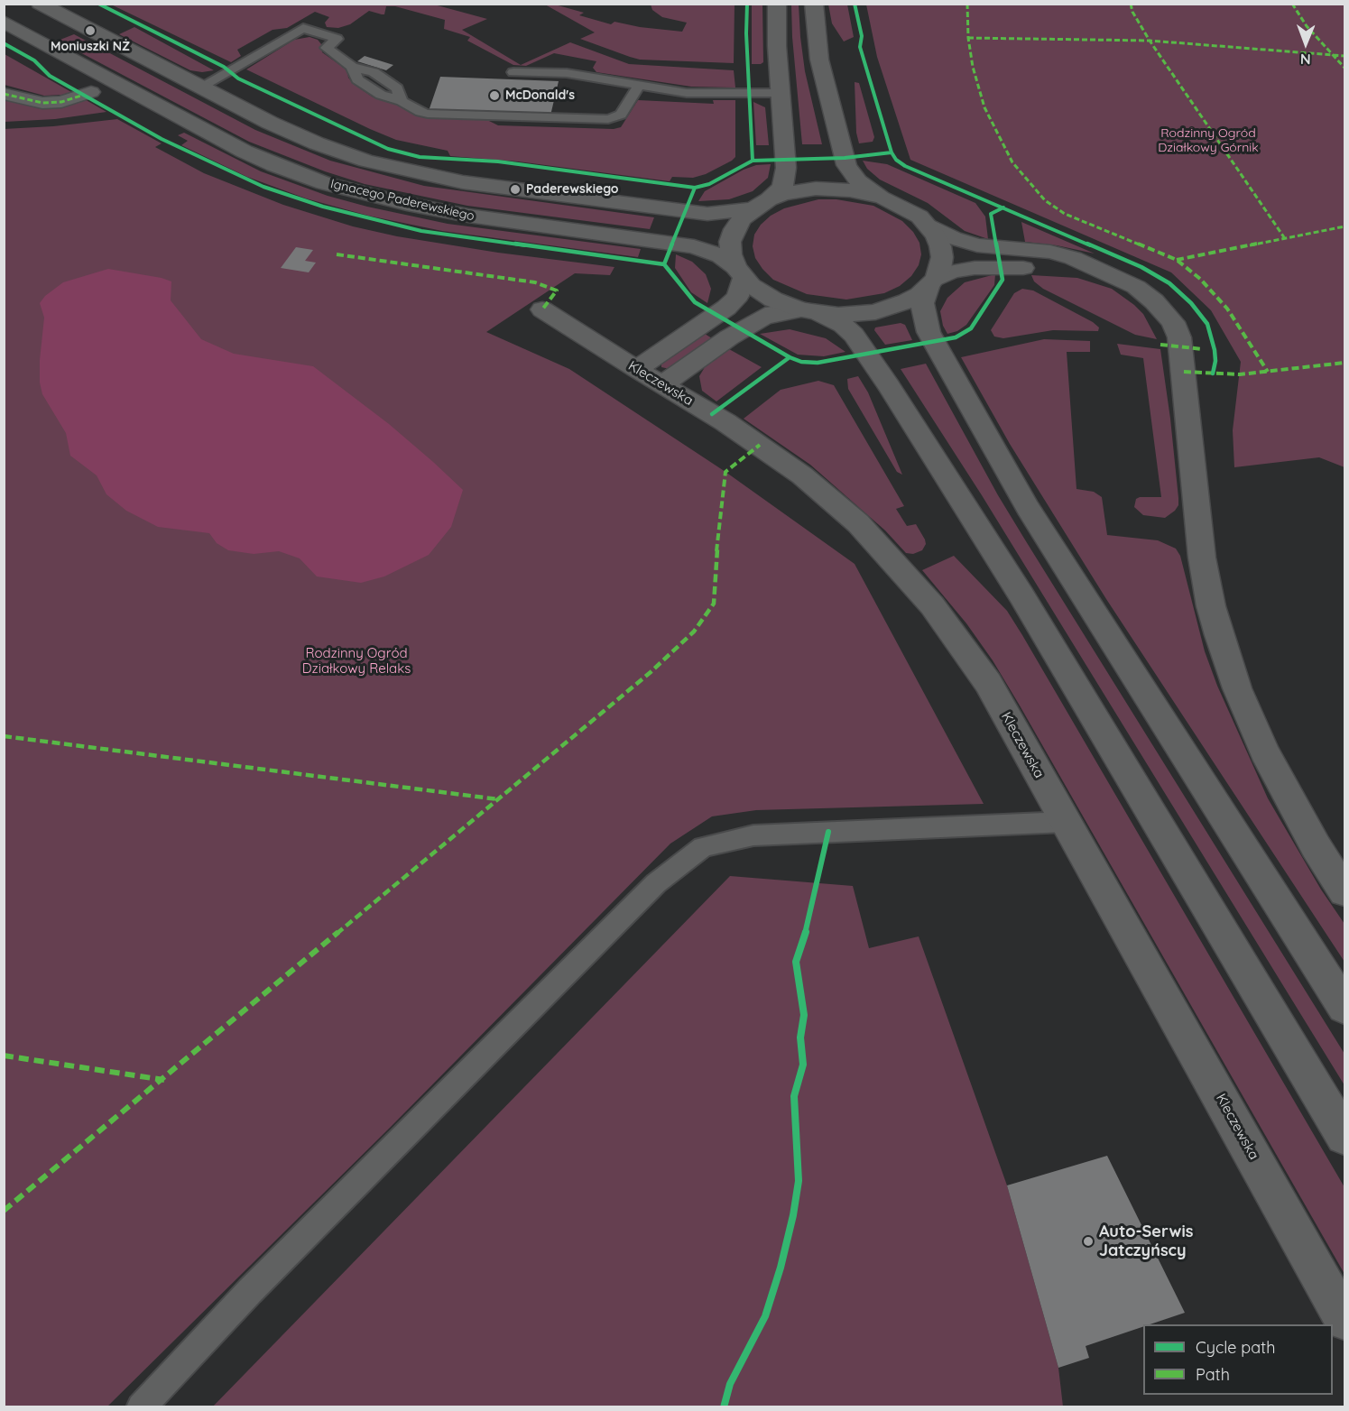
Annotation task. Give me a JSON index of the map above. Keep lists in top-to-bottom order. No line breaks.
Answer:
{"streets":{"main road":["Ignacego Paderewskiego","Kleczewska"]},"parks":["Rodzinny Ogród Działkowy Górnik","Rodzinny Ogród Działkowy Relaks"],"places":["Moniuszki NŻ","McDonald's","Paderewskiego","Auto-Serwis Jatczyńscy"],"legend":["Cycle path","Path"],"north":"bottom"}
